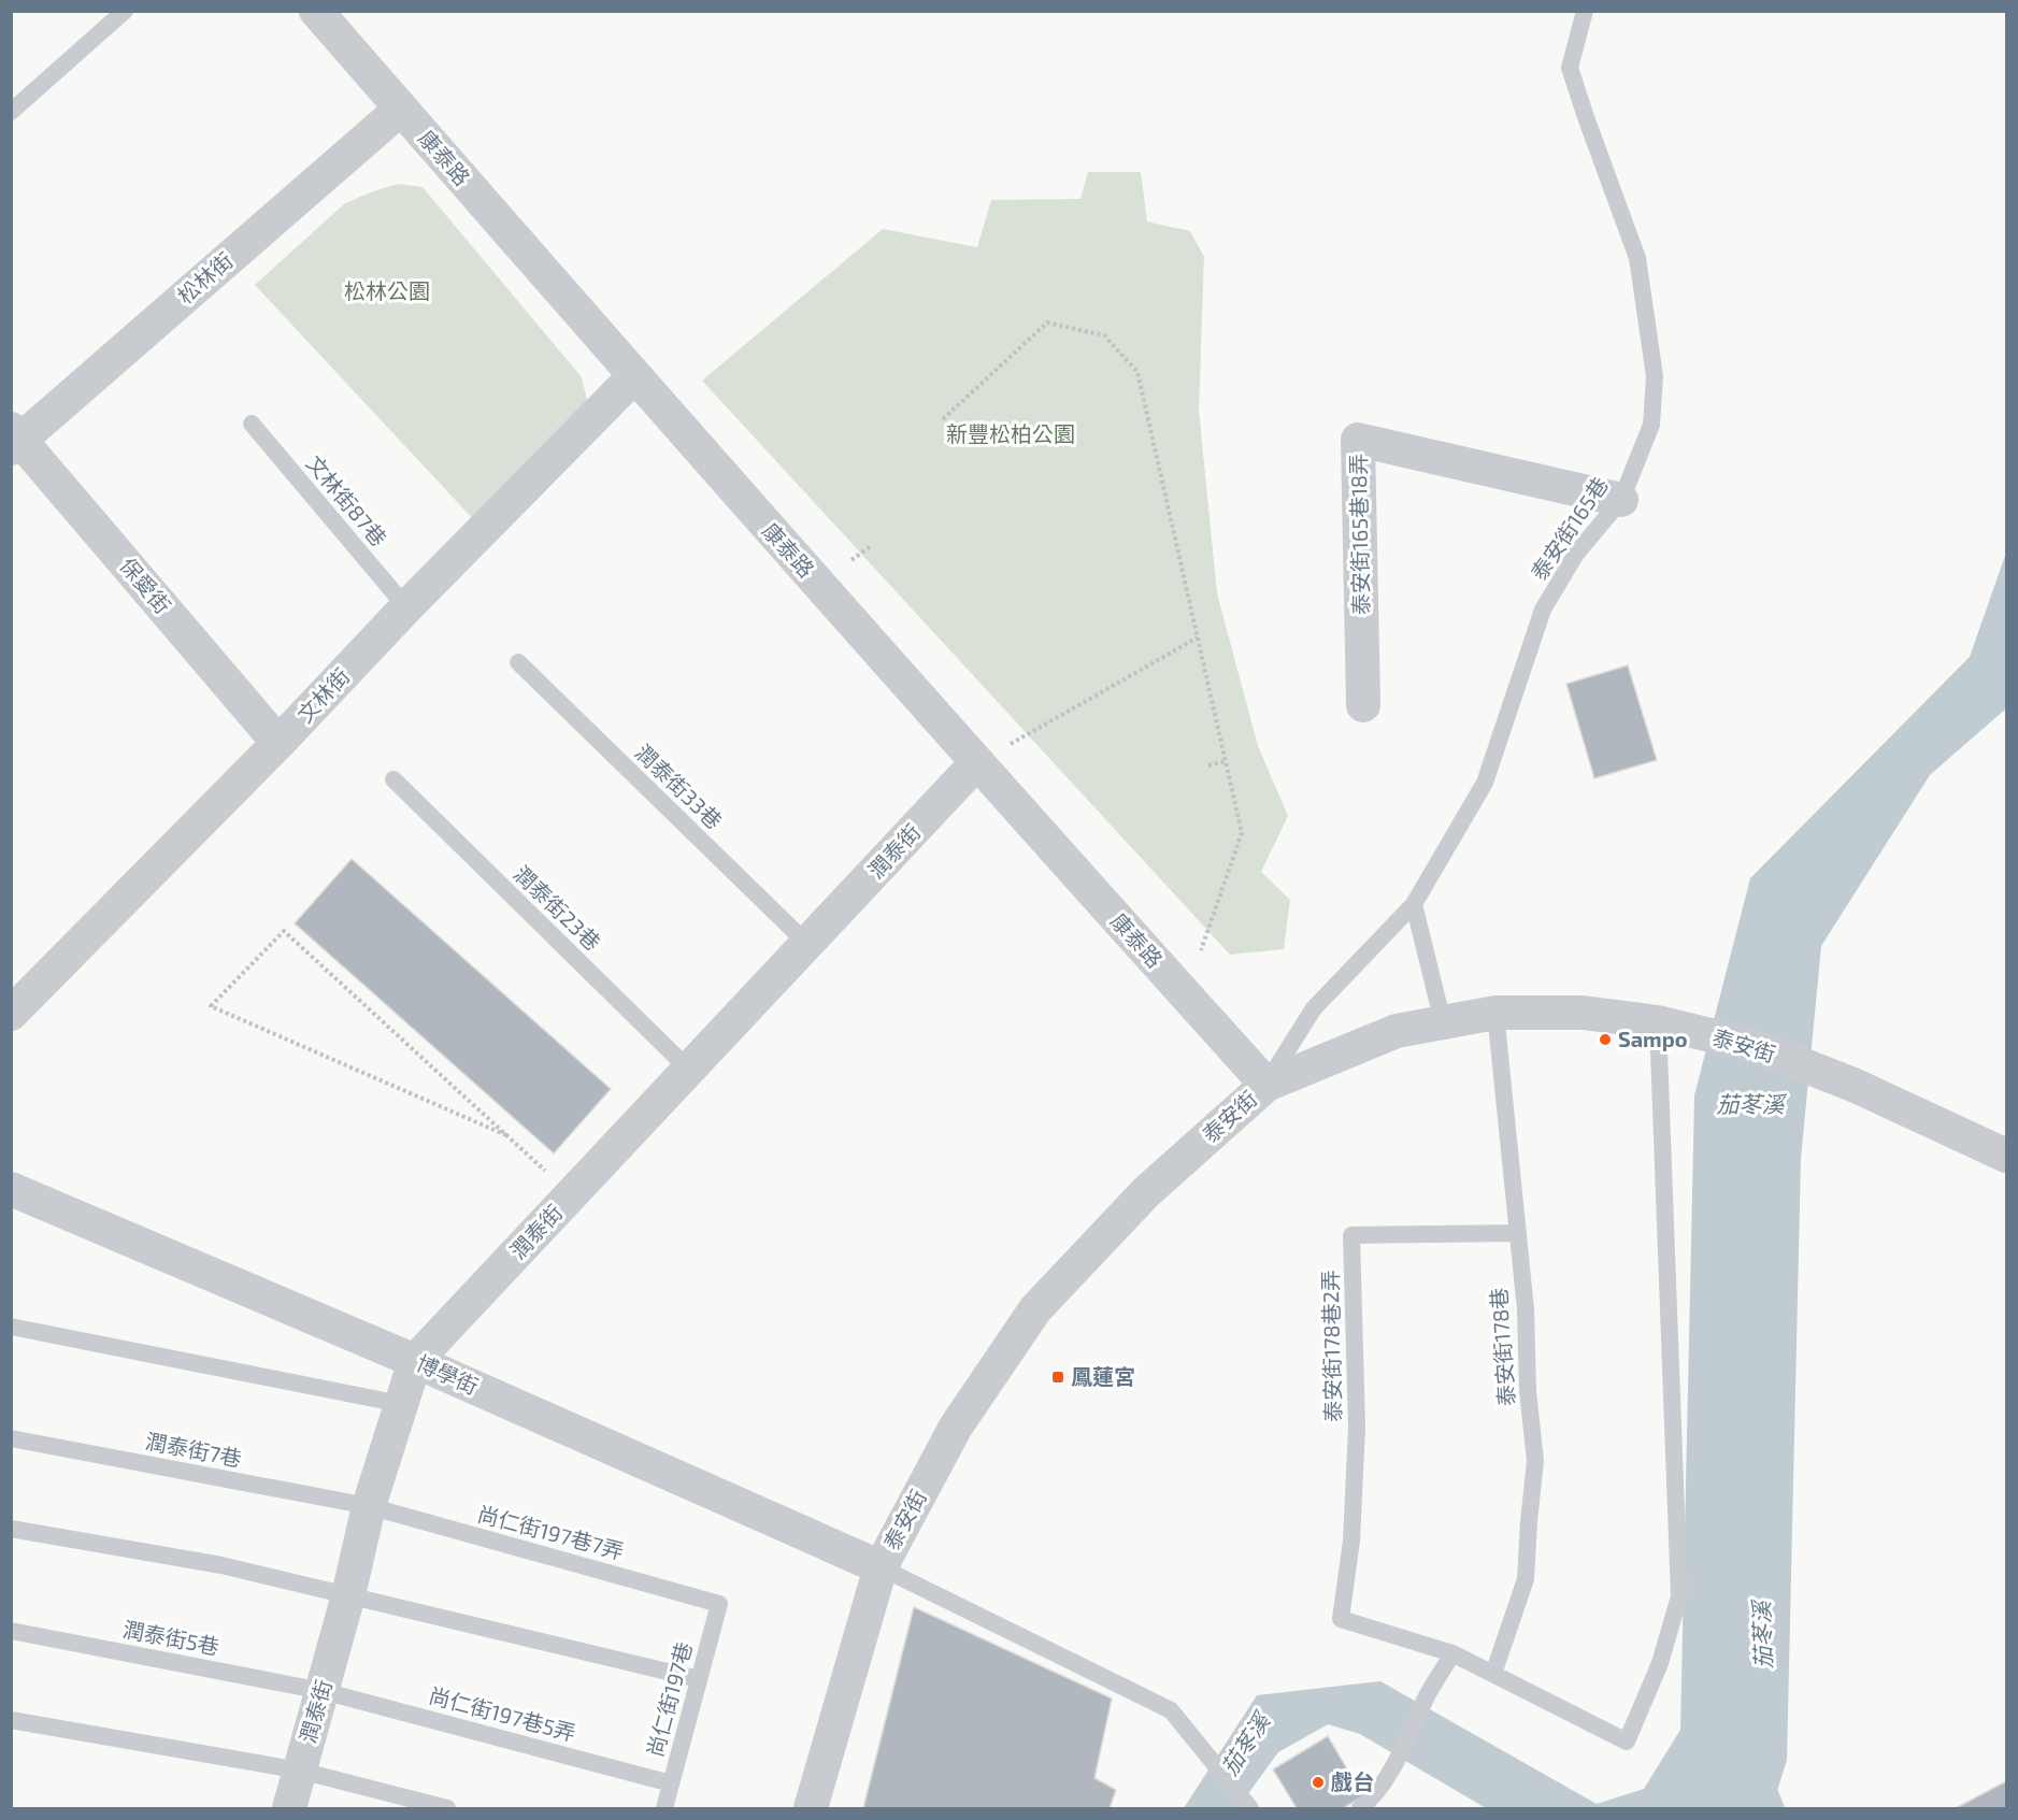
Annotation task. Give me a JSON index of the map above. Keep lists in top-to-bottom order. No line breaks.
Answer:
{"streets":{"street":["康泰路","松林街","泰安街165巷18弄","保愛街","文林街","潤泰街","泰安街","博學街"],"lane":["文林街87巷","泰安街165巷","潤泰街33巷","潤泰街23巷","泰安街178巷2弄","泰安街178巷","潤泰街7巷","尚仁街197巷7弄","潤泰街5巷","尚仁街197巷","尚仁街197巷5弄"]},"crossings":[["康泰路","松林街"],["康泰路","泰安街165巷"],["康泰路","文林街"],["康泰路","潤泰街"],["康泰路","泰安街"],["松林街","保愛街"],["文林街87巷","文林街"],["泰安街165巷","泰安街165巷18弄"],["泰安街165巷","泰安街"],["保愛街","文林街"],["潤泰街33巷","潤泰街"],["潤泰街","潤泰街23巷"],["潤泰街","博學街"],["潤泰街","潤泰街7巷"],["潤泰街","尚仁街197巷7弄"],["潤泰街","潤泰街5巷"],["潤泰街","尚仁街197巷5弄"],["泰安街","泰安街178巷"],["泰安街","博學街"],["泰安街178巷2弄","泰安街178巷"],["潤泰街7巷","尚仁街197巷7弄"],["尚仁街197巷7弄","尚仁街197巷"],["潤泰街5巷","尚仁街197巷5弄"],["尚仁街197巷","尚仁街197巷5弄"]],"water":["茄苳溪"],"parks":["松林公園","新豐松柏公園"],"places":{"other":["Sampo","戲台"],"transit":["鳳蓮宮"]}}
